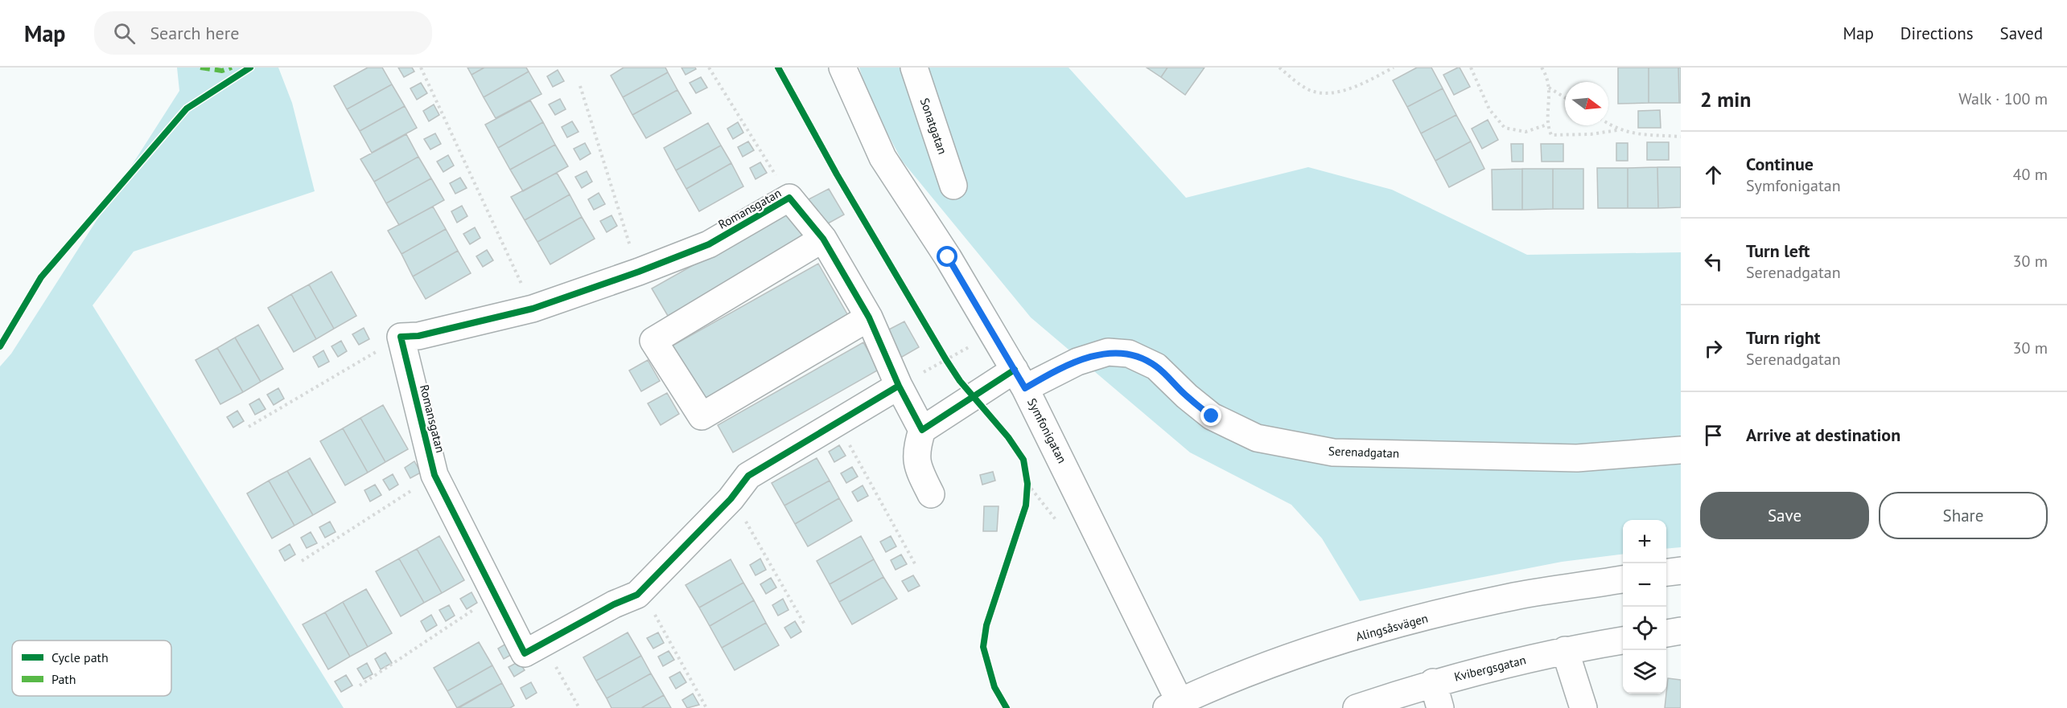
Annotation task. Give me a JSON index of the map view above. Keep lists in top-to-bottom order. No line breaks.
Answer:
{"streets":{"street":["Sonatgatan","Romansgatan","Symfonigatan","Serenadgatan","Alingsåsvägen","Kvibergsgatan"]},"crossings":[["Symfonigatan","Serenadgatan"],["Symfonigatan","Alingsåsvägen"]],"legend":["Cycle path","Path"],"north":"right","page":{"header":"Map","search":"Search here","nav":["Map","Directions","Saved"],"heading":["2 min","Walk · 100 m"],"list":[["Continue","Symfonigatan","40 m"],["Turn left","Serenadgatan","30 m"],["Turn right","Serenadgatan","30 m"],"Arrive at destination"],"buttons":["Save","Share"],"map_buttons":["+","−"]}}
